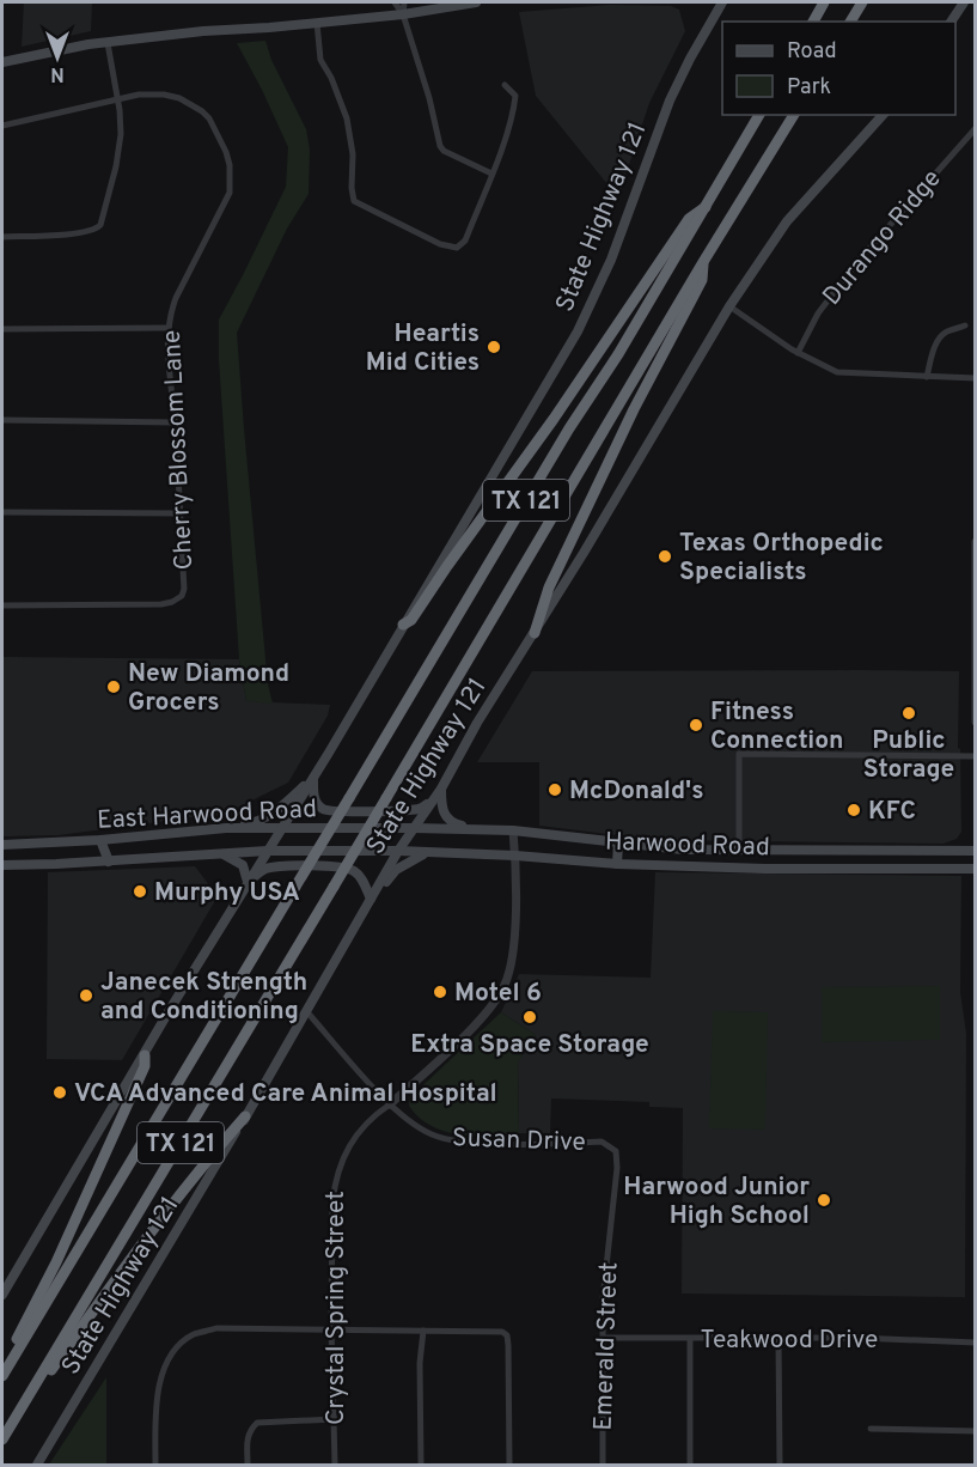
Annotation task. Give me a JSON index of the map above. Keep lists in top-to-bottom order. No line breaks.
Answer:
{"streets":{"highway":["TX 121"],"main road":["State Highway 121","East Harwood Road","Harwood Road"],"street":["Durango Ridge","Cherry Blossom Lane","Susan Drive","Crystal Spring Street","Teakwood Drive","Emerald Street"]},"crossings":[["State Highway 121","East Harwood Road"],["State Highway 121","Harwood Road"],["State Highway 121","Susan Drive"],["East Harwood Road","Harwood Road"],["Harwood Road","Crystal Spring Street"],["Susan Drive","Crystal Spring Street"],["Susan Drive","Emerald Street"],["Teakwood Drive","Emerald Street"]],"places":["Heartis Mid Cities","Texas Orthopedic Specialists","New Diamond Grocers","Public Storage","Fitness Connection","McDonald's","KFC","Murphy USA","Motel 6","Janecek Strength and Conditioning","Extra Space Storage","VCA Advanced Care Animal Hospital","Harwood Junior High School"],"legend":["Road","Park"],"north":"bottom"}
